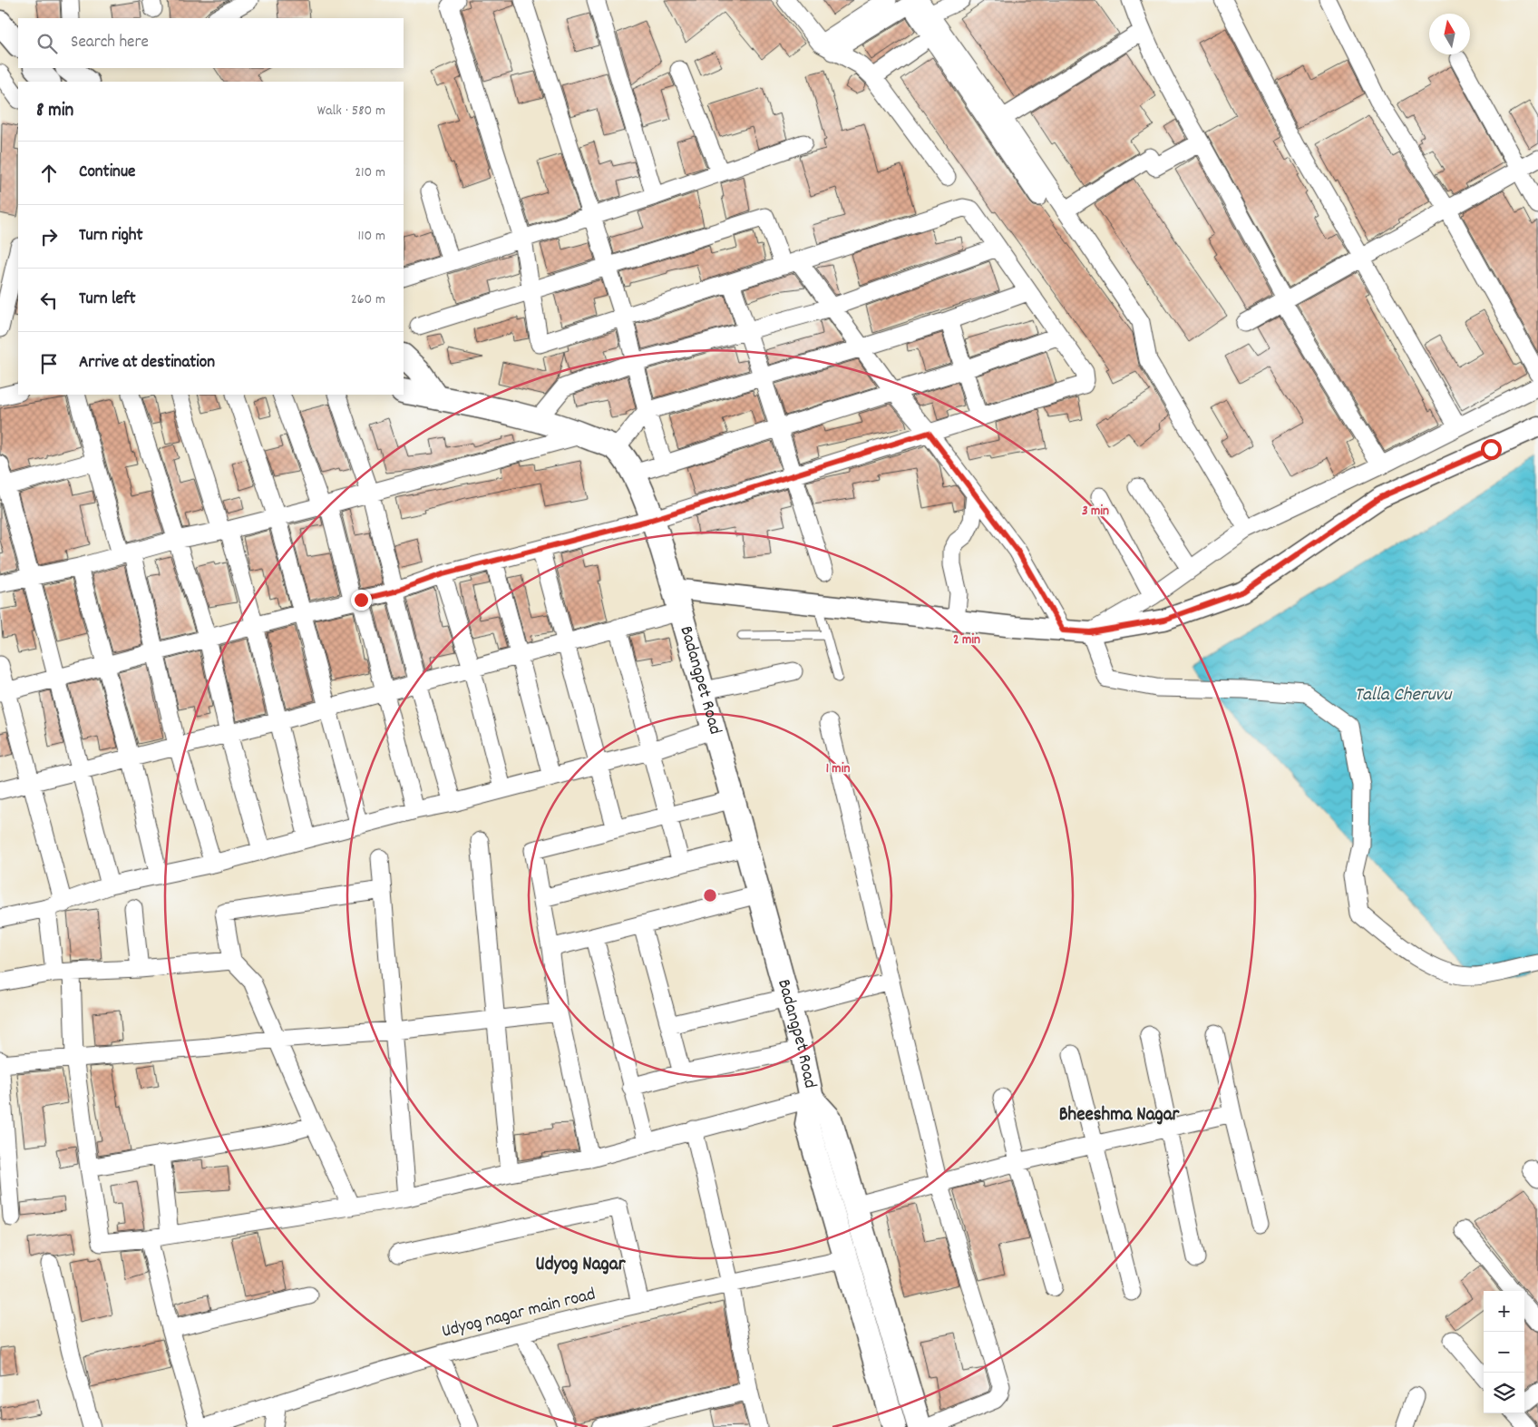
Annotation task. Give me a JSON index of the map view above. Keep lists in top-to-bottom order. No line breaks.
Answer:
{"streets":{"main road":["Badangpet Road"],"street":["Udyog nagar main road"]},"crossings":[["Badangpet Road","Udyog nagar main road"]],"districts":["Bheeshma Nagar","Udyog Nagar"],"water":["Talla Cheruvu"],"north":"top","page":{"search":"Search here","heading":["8 min","Walk · 580 m"],"list":[["Continue","210 m"],["Turn right","110 m"],["Turn left","260 m"],"Arrive at destination"],"map_buttons":["+","−"]},"rings":["3 min","2 min","1 min"]}
